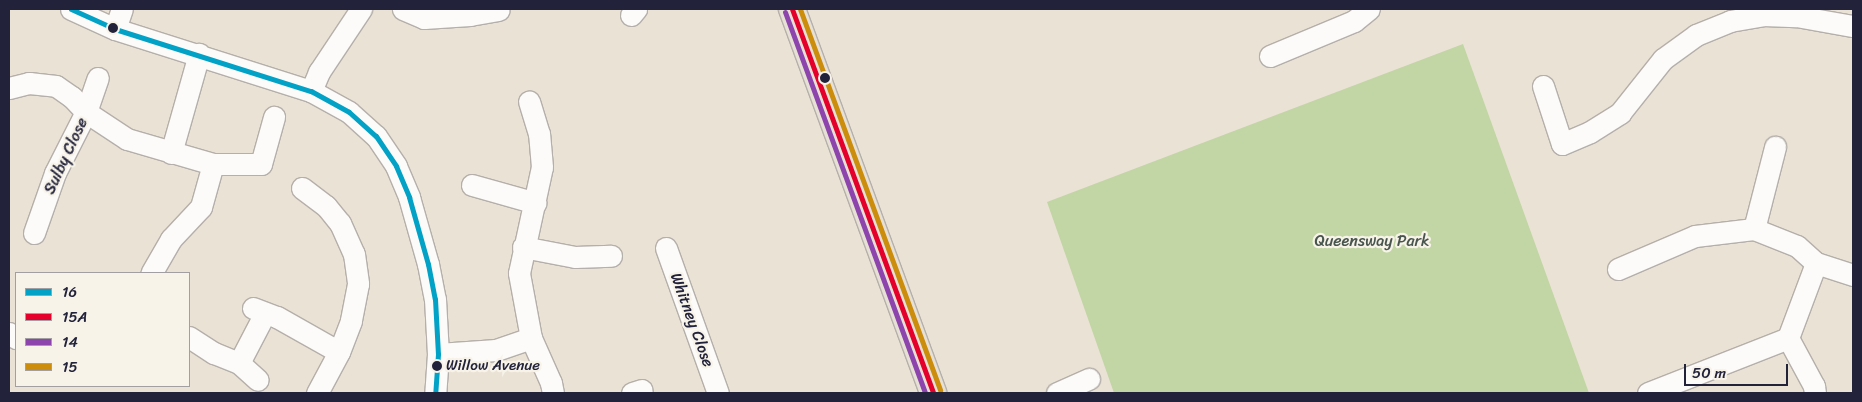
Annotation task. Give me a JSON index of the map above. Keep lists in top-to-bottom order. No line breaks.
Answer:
{"streets":{"street":["Sulby Close","Whitney Close"]},"parks":["Queensway Park"],"places":["Willow Avenue"],"lines":["transit line 16","transit line 15A","transit line 15","transit line 14"],"legend":["16","15A","14","15"],"scale_bar":"50 m"}
